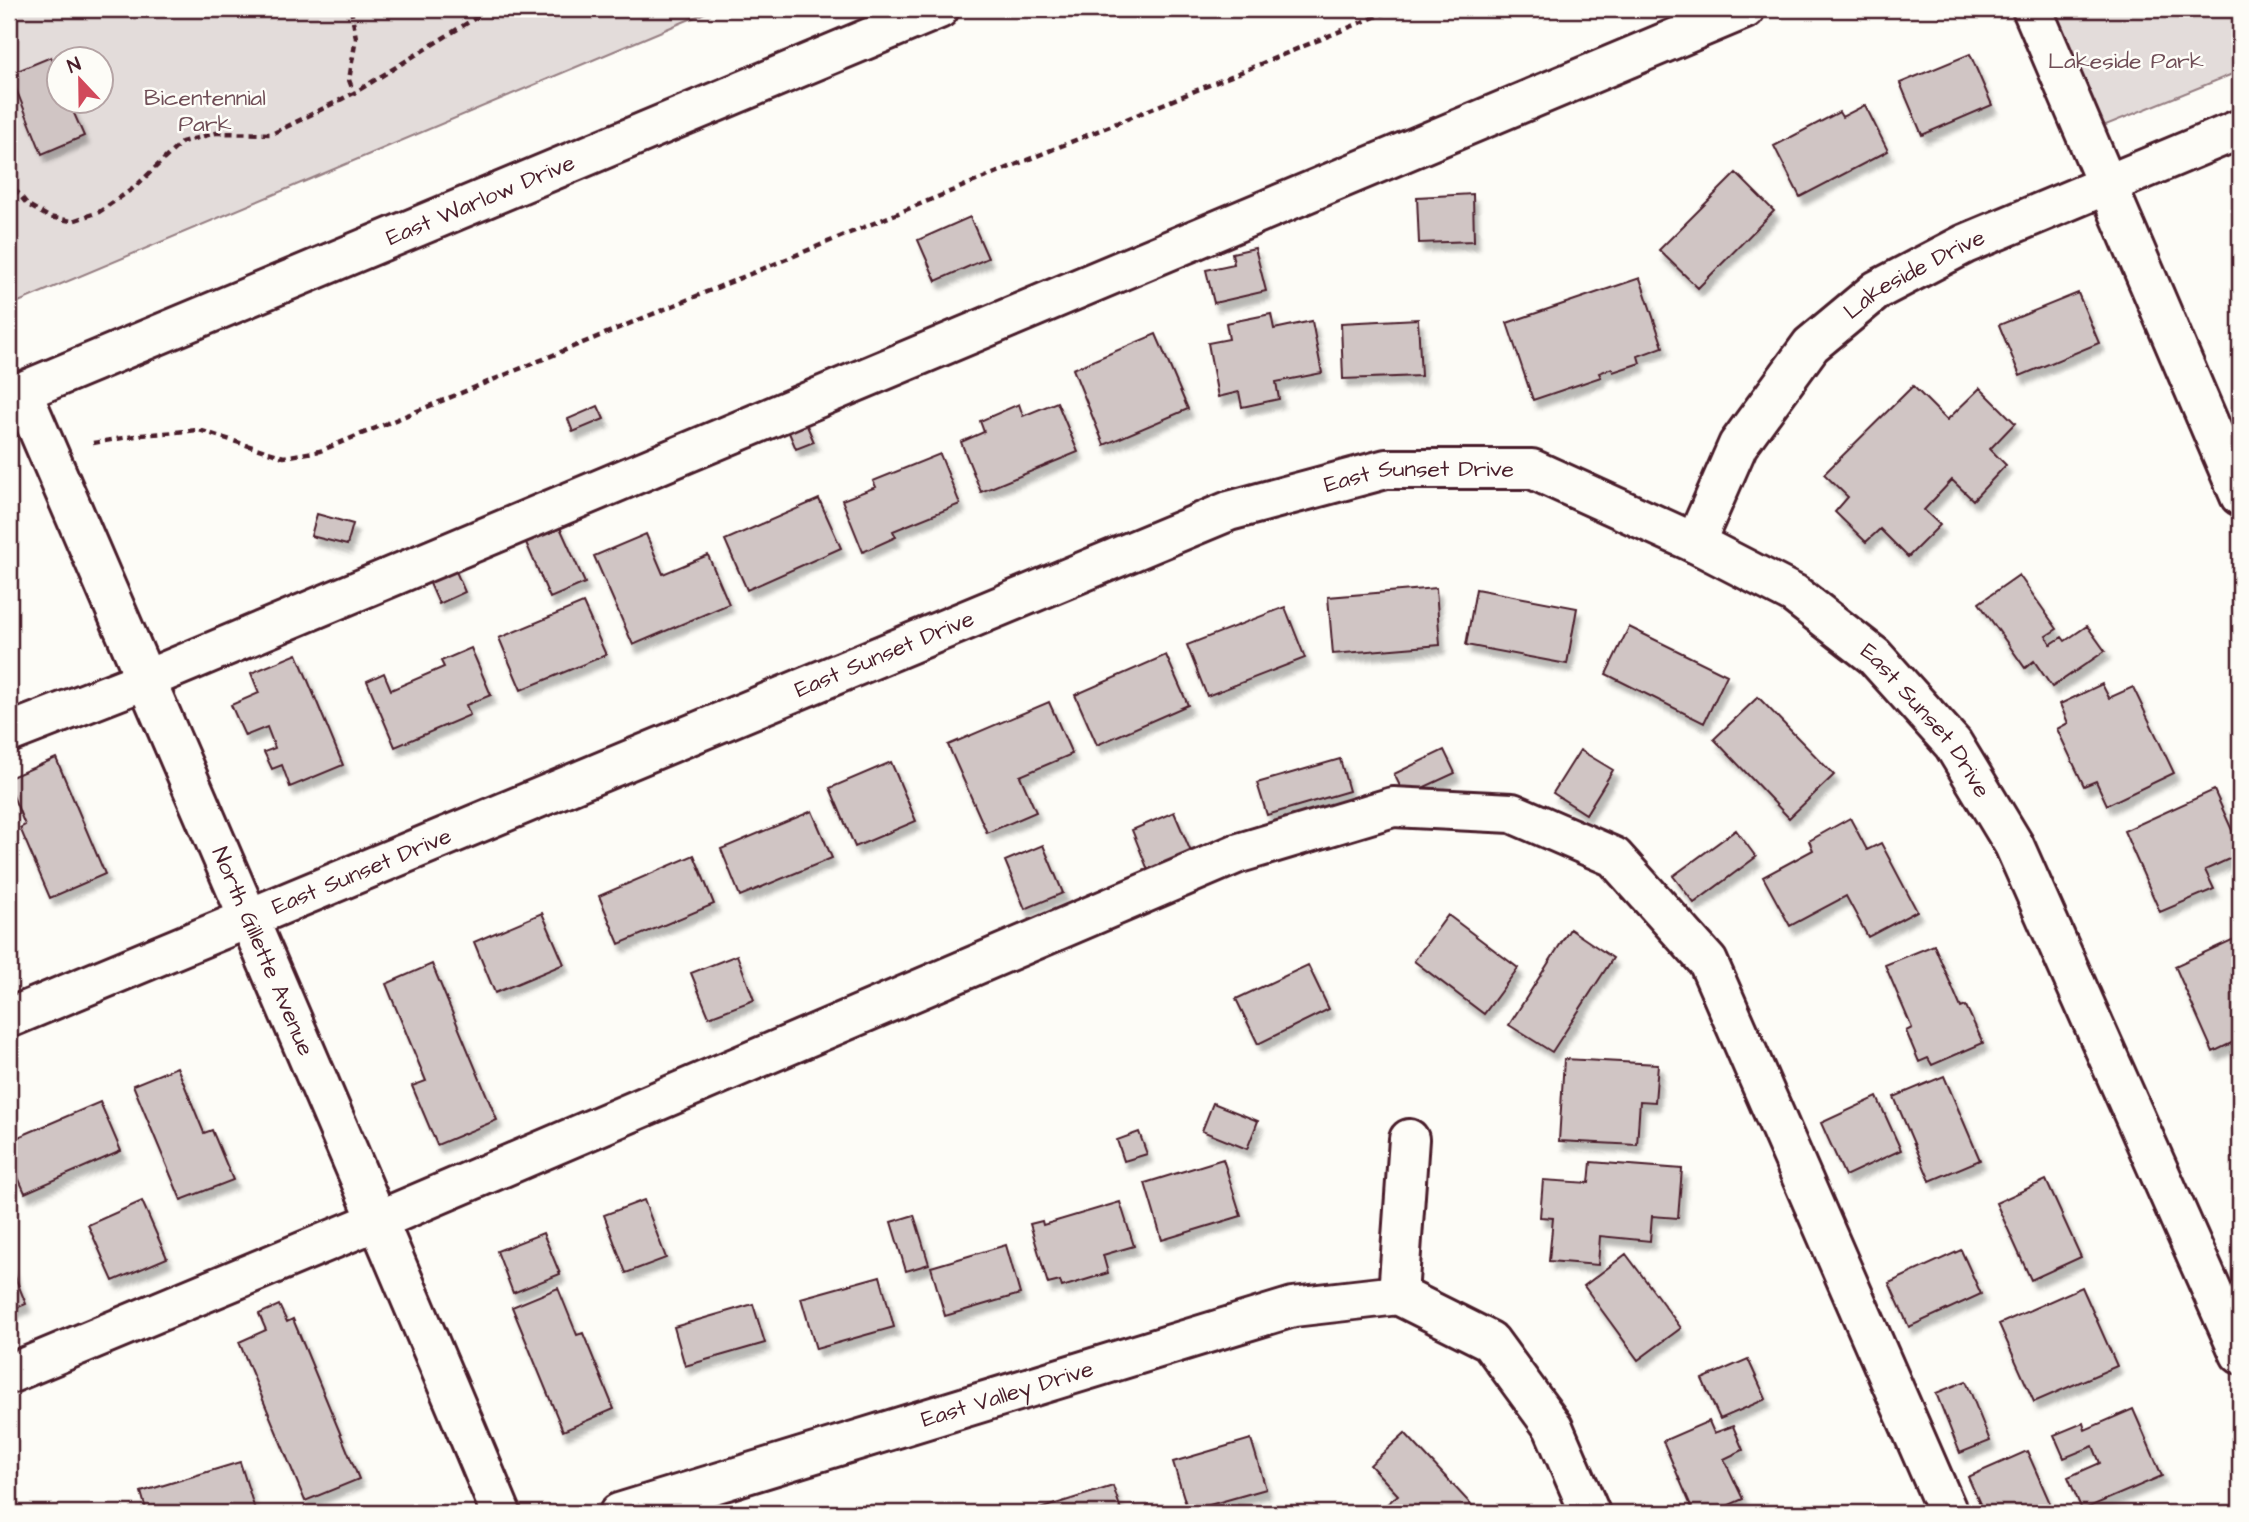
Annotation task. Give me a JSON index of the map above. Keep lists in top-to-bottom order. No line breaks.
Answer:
{"streets":{"street":["East Warlow Drive","Lakeside Drive","East Sunset Drive","North Gillette Avenue","East Valley Drive"]},"crossings":[["East Warlow Drive","North Gillette Avenue"],["Lakeside Drive","East Sunset Drive"],["East Sunset Drive","North Gillette Avenue"]],"parks":["Lakeside Park","Bicentennial Park"],"north":"top"}
